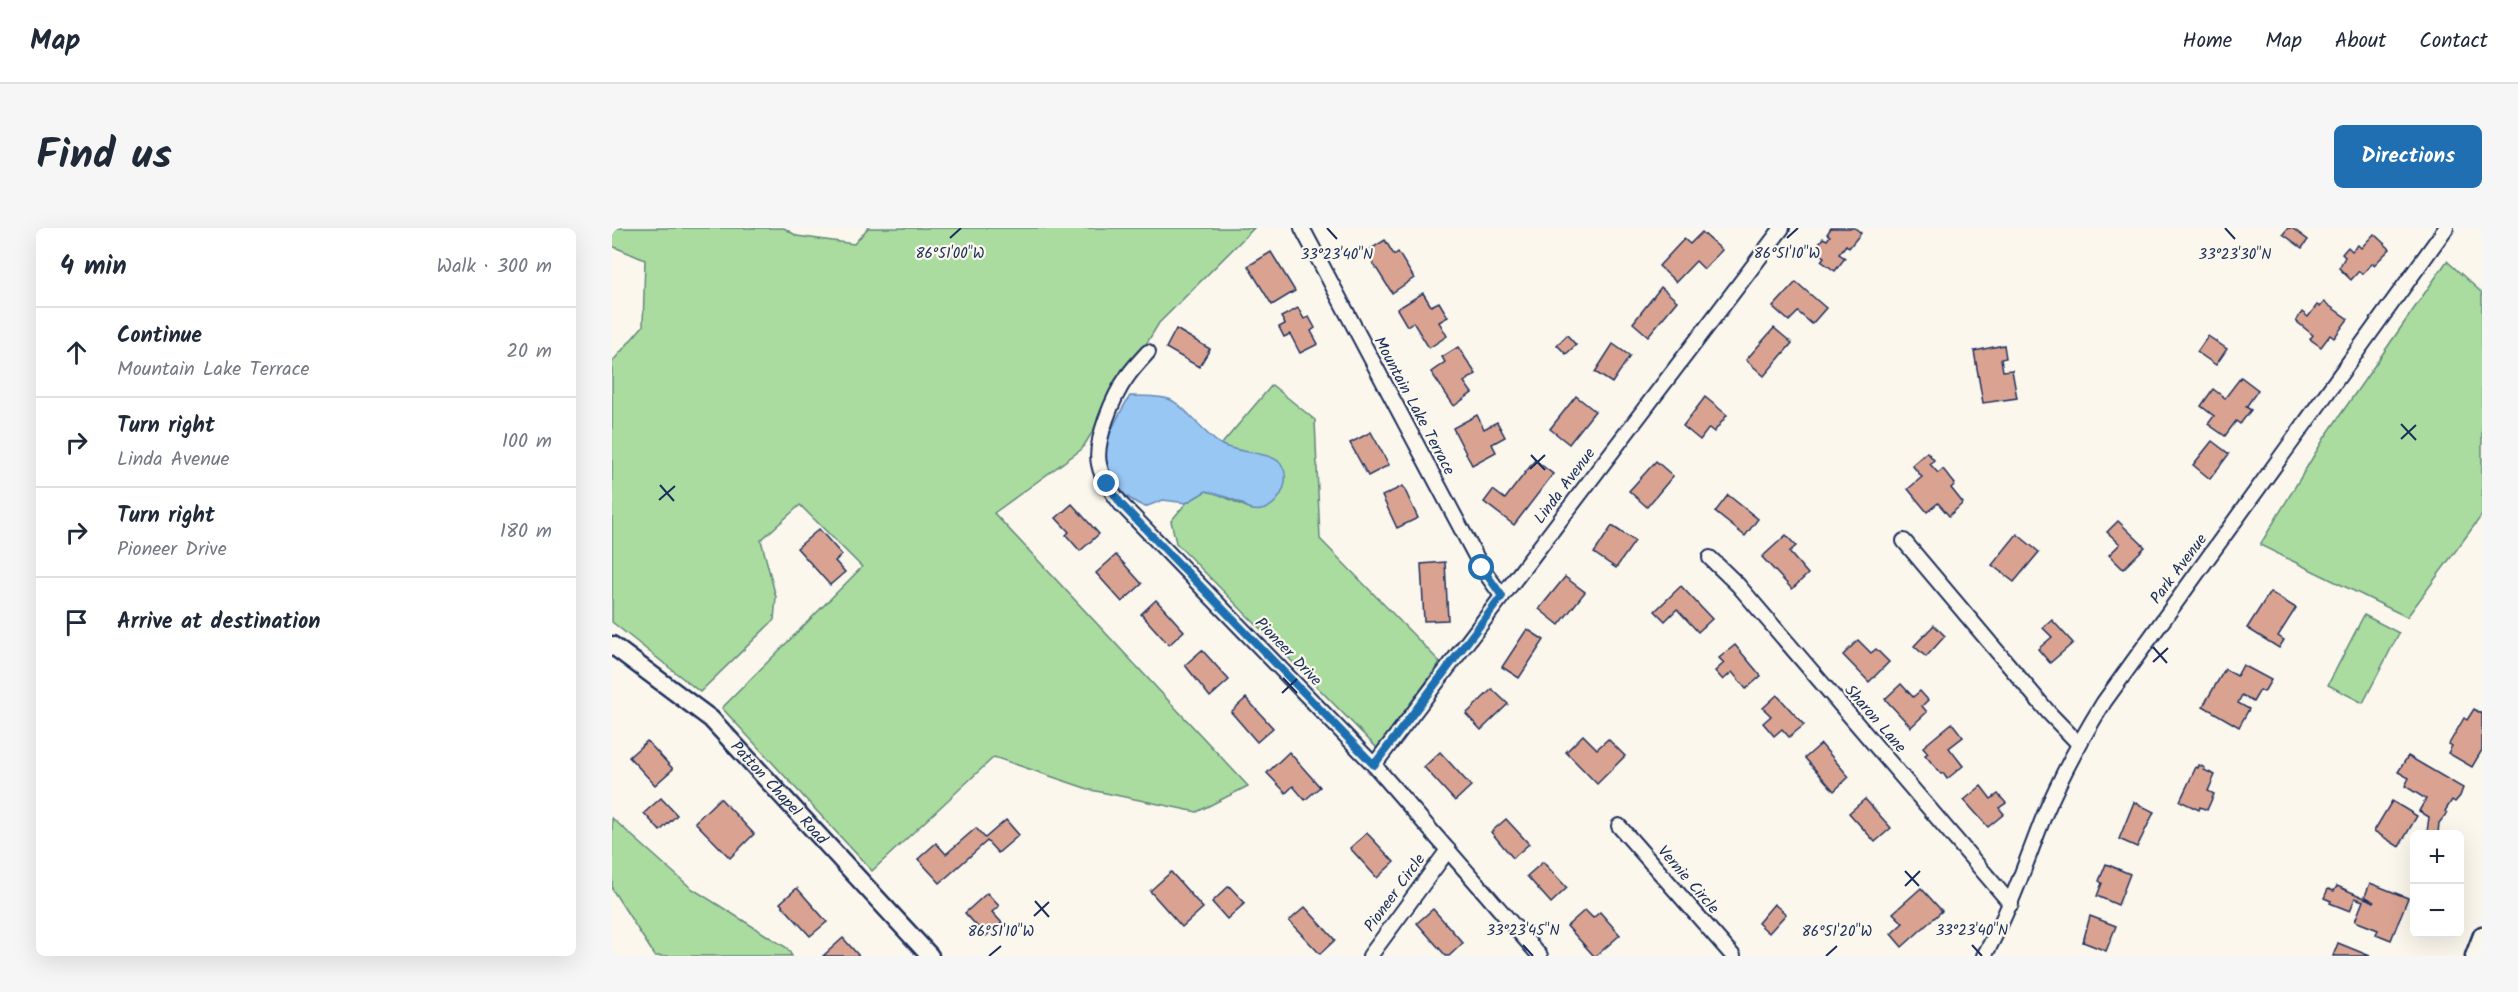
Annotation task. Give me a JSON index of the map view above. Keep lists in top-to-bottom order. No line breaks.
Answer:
{"streets":{"street":["Mountain Lake Terrace","Linda Avenue","Park Avenue","Pioneer Drive","Sharon Lane","Patton Chapel Road","Vernie Circle","Pioneer Circle"]},"crossings":[["Mountain Lake Terrace","Linda Avenue"],["Linda Avenue","Pioneer Drive"],["Park Avenue","Sharon Lane"],["Pioneer Drive","Pioneer Circle"]],"page":{"header":"Map","nav":["Home","Map","About","Contact"],"title":"Find us","buttons":"Directions","heading":["4 min","Walk · 300 m"],"list":[["Continue","Mountain Lake Terrace","20 m"],["Turn right","Linda Avenue","100 m"],["Turn right","Pioneer Drive","180 m"],"Arrive at destination"],"map_buttons":["+","−"]},"coordinates":["86°51'00\"W","86°51'10\"W","33°23'40\"N","33°23'30\"N","33°23'45\"N","86°51'20\"W"]}
